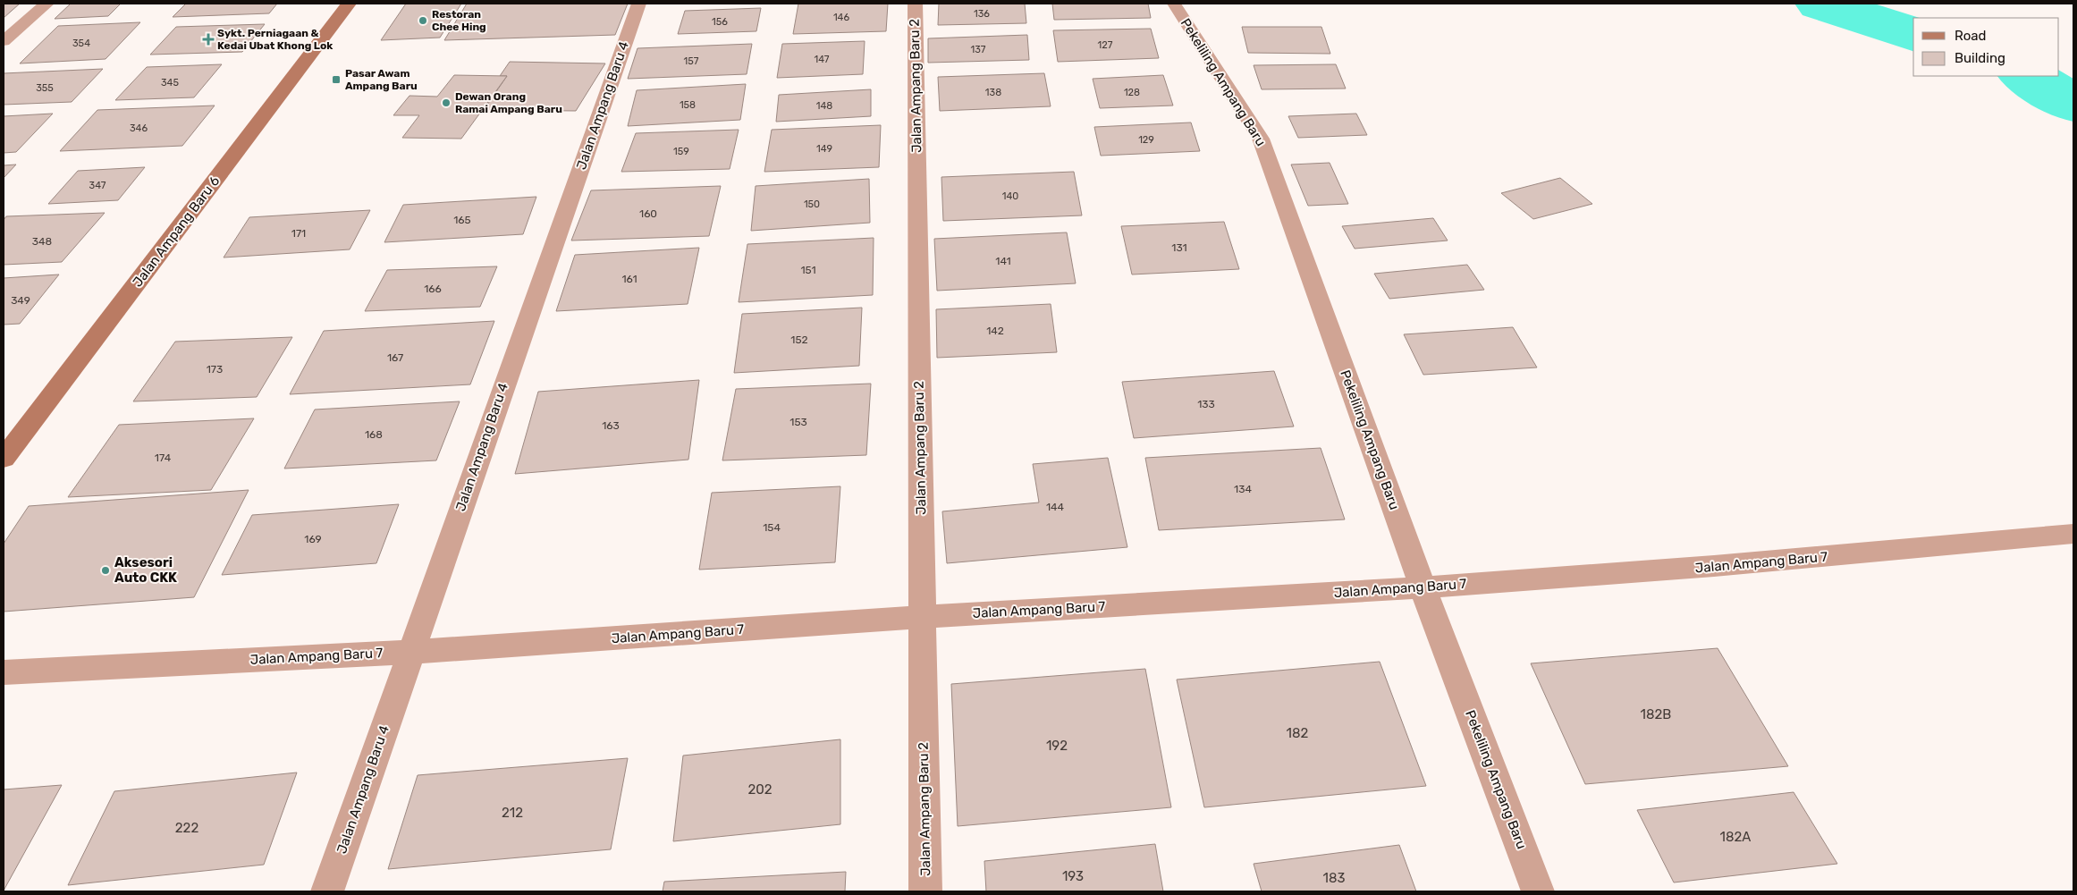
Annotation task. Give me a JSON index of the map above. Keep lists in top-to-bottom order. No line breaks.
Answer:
{"streets":{"main road":["Jalan Ampang Baru 6"],"street":["Pekeliling Ampang Baru","Jalan Ampang Baru 2","Jalan Ampang Baru 4","Jalan Ampang Baru 7"]},"crossings":[["Pekeliling Ampang Baru","Jalan Ampang Baru 7"],["Jalan Ampang Baru 2","Jalan Ampang Baru 7"],["Jalan Ampang Baru 4","Jalan Ampang Baru 7"]],"places":{"other":["Restoran Chee Hing","Dewan Orang Ramai Ampang Baru","Aksesori Auto CKK"],"health":["Sykt. Perniagaan & Kedai Ubat Khong Lok"],"transit":["Pasar Awam Ampang Baru"]},"house_numbers":["136","146","156","354","127","137","147","157","345","355","138","128","158","148","346","129","149","159","347","140","150","160","165","171","348","131","141","151","161","166","349","142","152","167","173","133","153","163","168","174","134","144","154","169","182B","182","192","202","212","222","182A","193","183"],"legend":["Road","Building"]}
